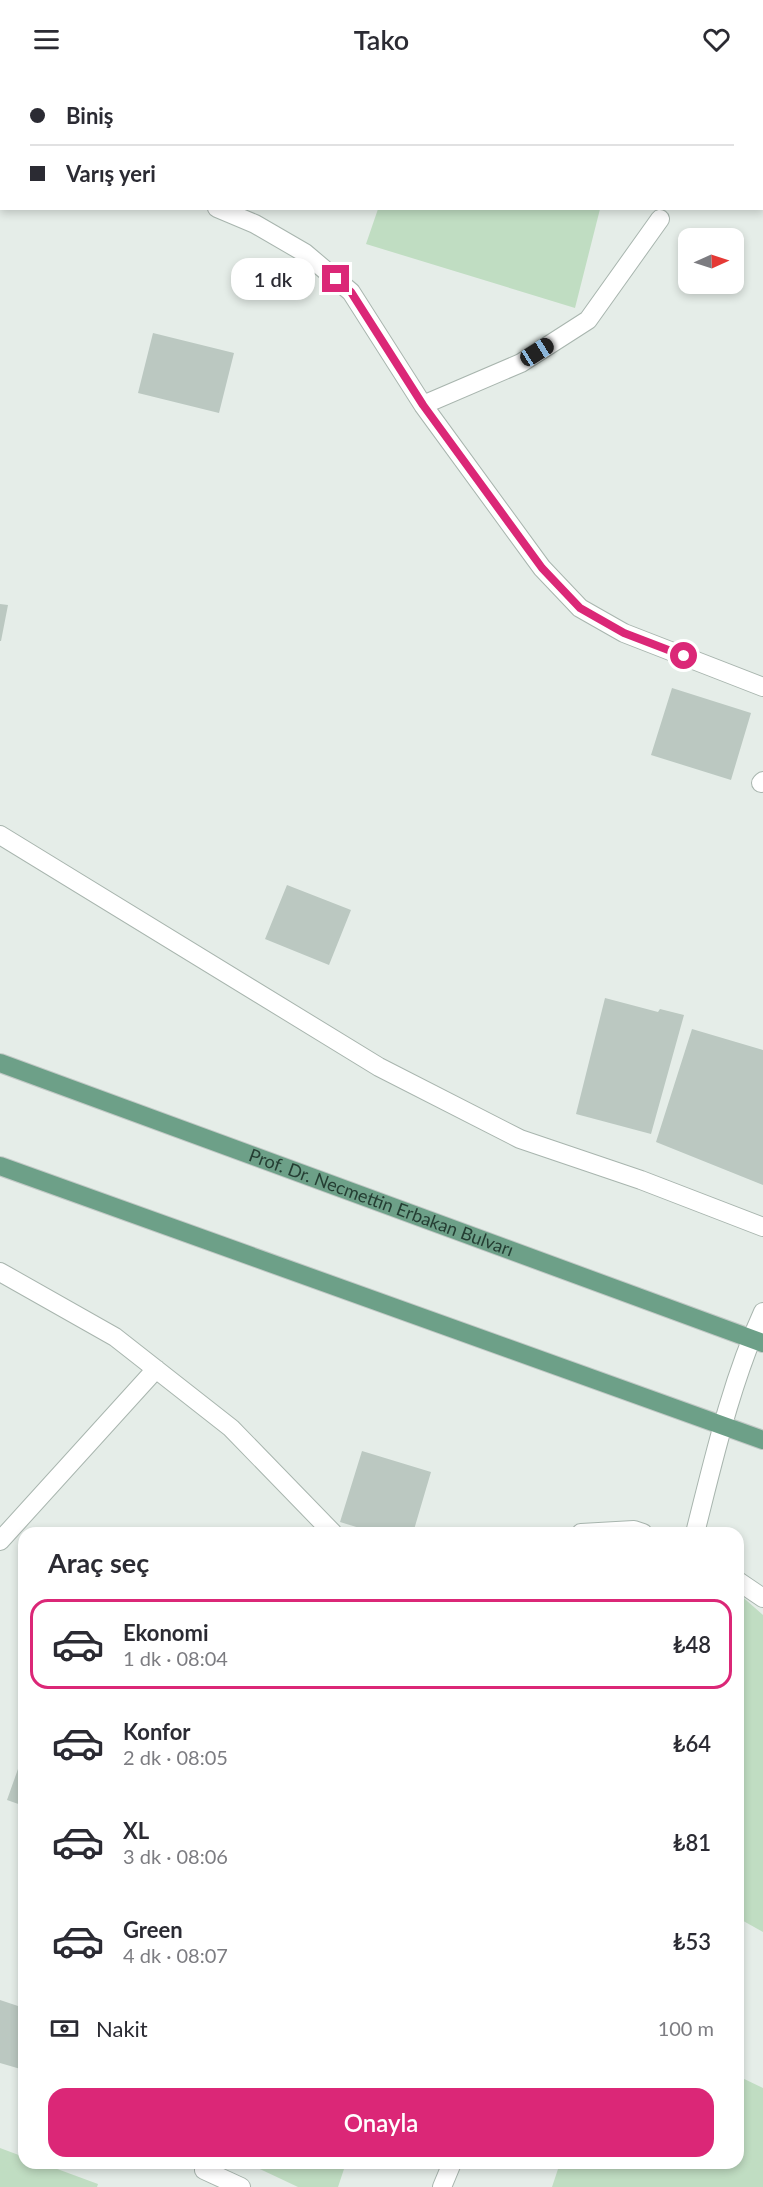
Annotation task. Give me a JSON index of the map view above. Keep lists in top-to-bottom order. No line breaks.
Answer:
{"streets":{"main road":["Prof. Dr. Necmettin Erbakan Bulvarı"]},"north":"right","page":{"header":"Tako","banner":["Biniş","Varış yeri"],"bubble":"1 dk","heading":"Araç seç","list":[{"name":"Ekonomi","note":"1 dk · 08:04","value":"₺48"},{"name":"Konfor","note":"2 dk · 08:05","value":"₺64"},{"name":"XL","note":"3 dk · 08:06","value":"₺81"},{"name":"Green","note":"4 dk · 08:07","value":"₺53"}],"pay":["Nakit","100 m"],"buttons":"Onayla"}}
